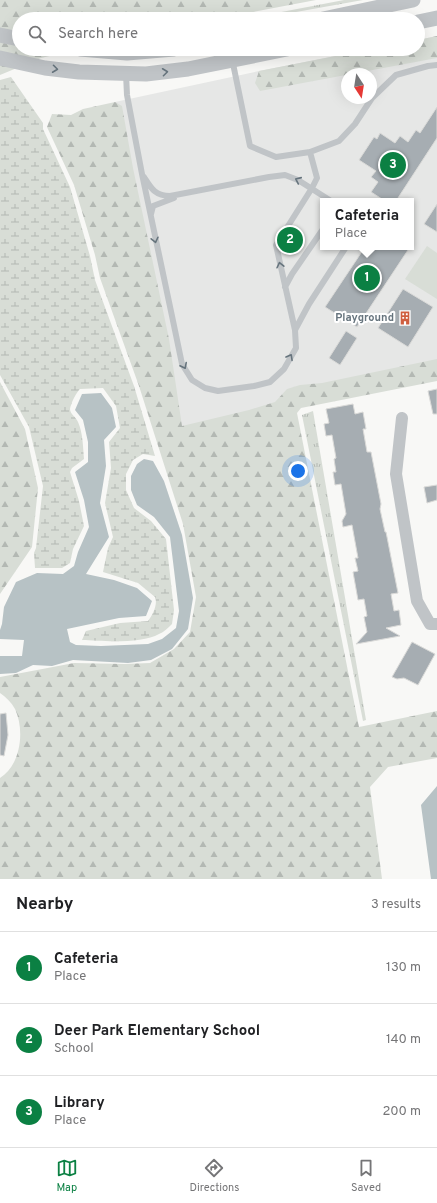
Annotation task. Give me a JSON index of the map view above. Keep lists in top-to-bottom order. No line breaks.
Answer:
{"places":{"building":["Playground"]},"north":"bottom","page":{"search":"Search here","pins":["3","2","1"],"popup":["Cafeteria","Place"],"heading":["Nearby","3 results"],"list":[{"mark":"1","name":"Cafeteria","note":"Place","value":"130 m"},{"mark":"2","name":"Deer Park Elementary School","note":"School","value":"140 m"},{"mark":"3","name":"Library","note":"Place","value":"200 m"}],"nav":["Map","Directions","Saved"]}}
